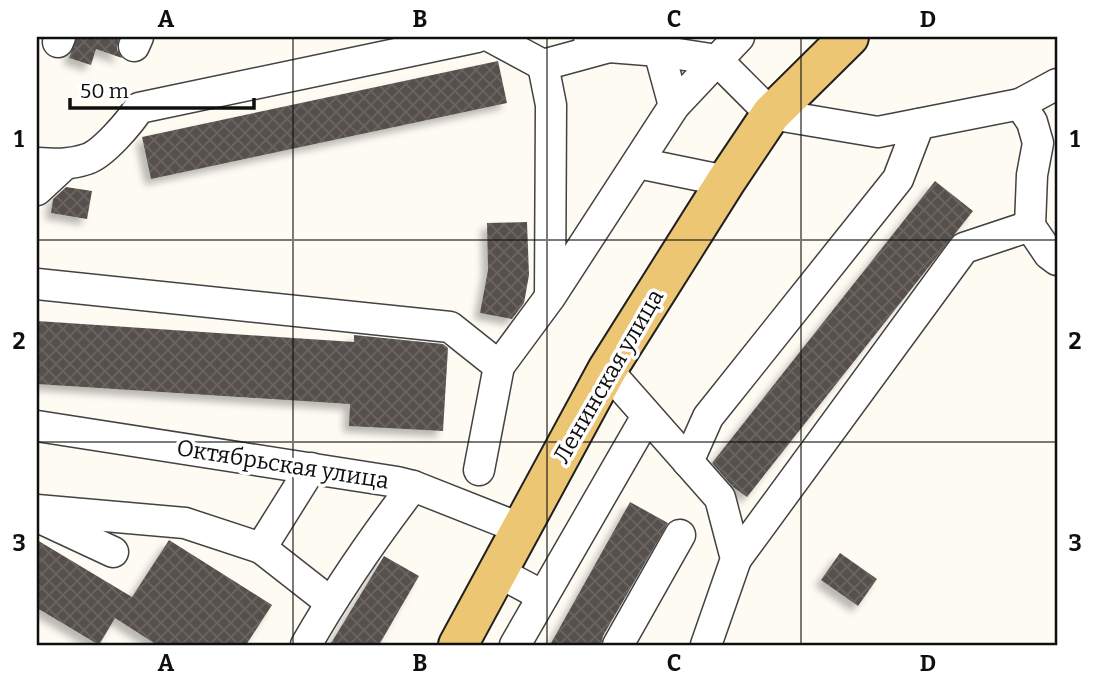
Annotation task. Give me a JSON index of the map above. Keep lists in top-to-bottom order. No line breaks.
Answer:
{"streets":{"main road":["Ленинская улица"],"street":["Октябрьская улица"]},"crossings":[["Ленинская улица","Октябрьская улица"]],"scale_bar":"50 m","grid":{"columns":["A","B","C","D"],"rows":["1","2","3"]}}
